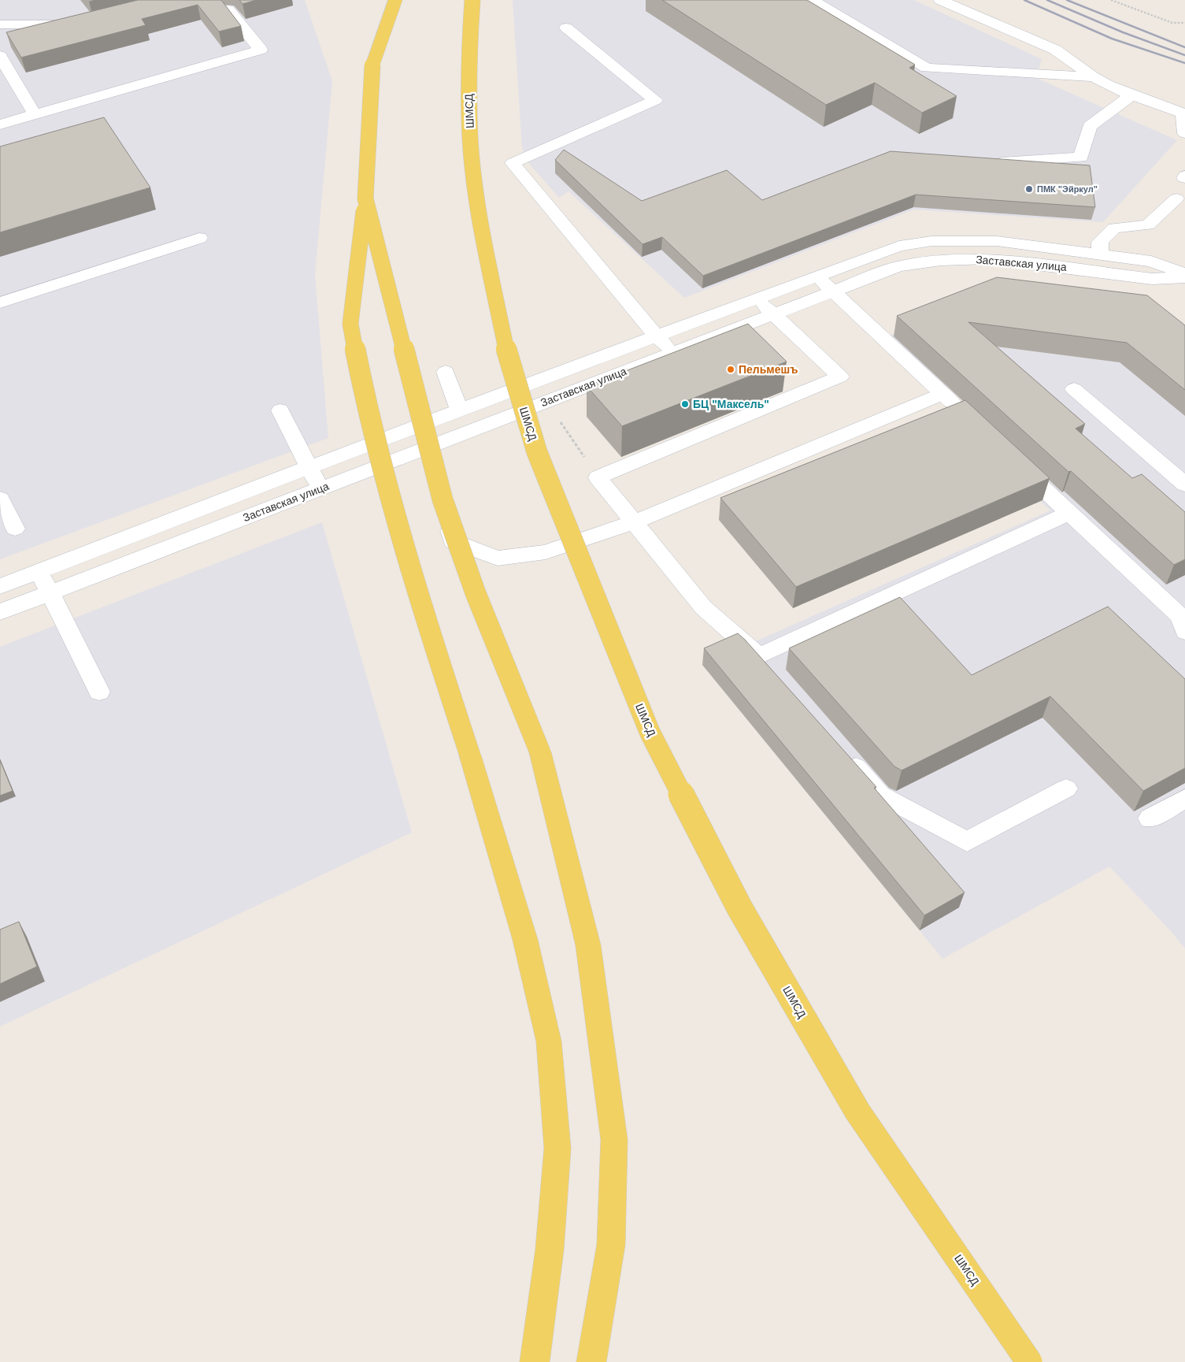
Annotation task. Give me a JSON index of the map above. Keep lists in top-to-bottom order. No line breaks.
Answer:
{"streets":{"main road":["ШМСД"],"street":["Заставская улица"]},"places":["ПМК \"Эйркул\"","Пельмешъ","БЦ \"Максель\""]}
